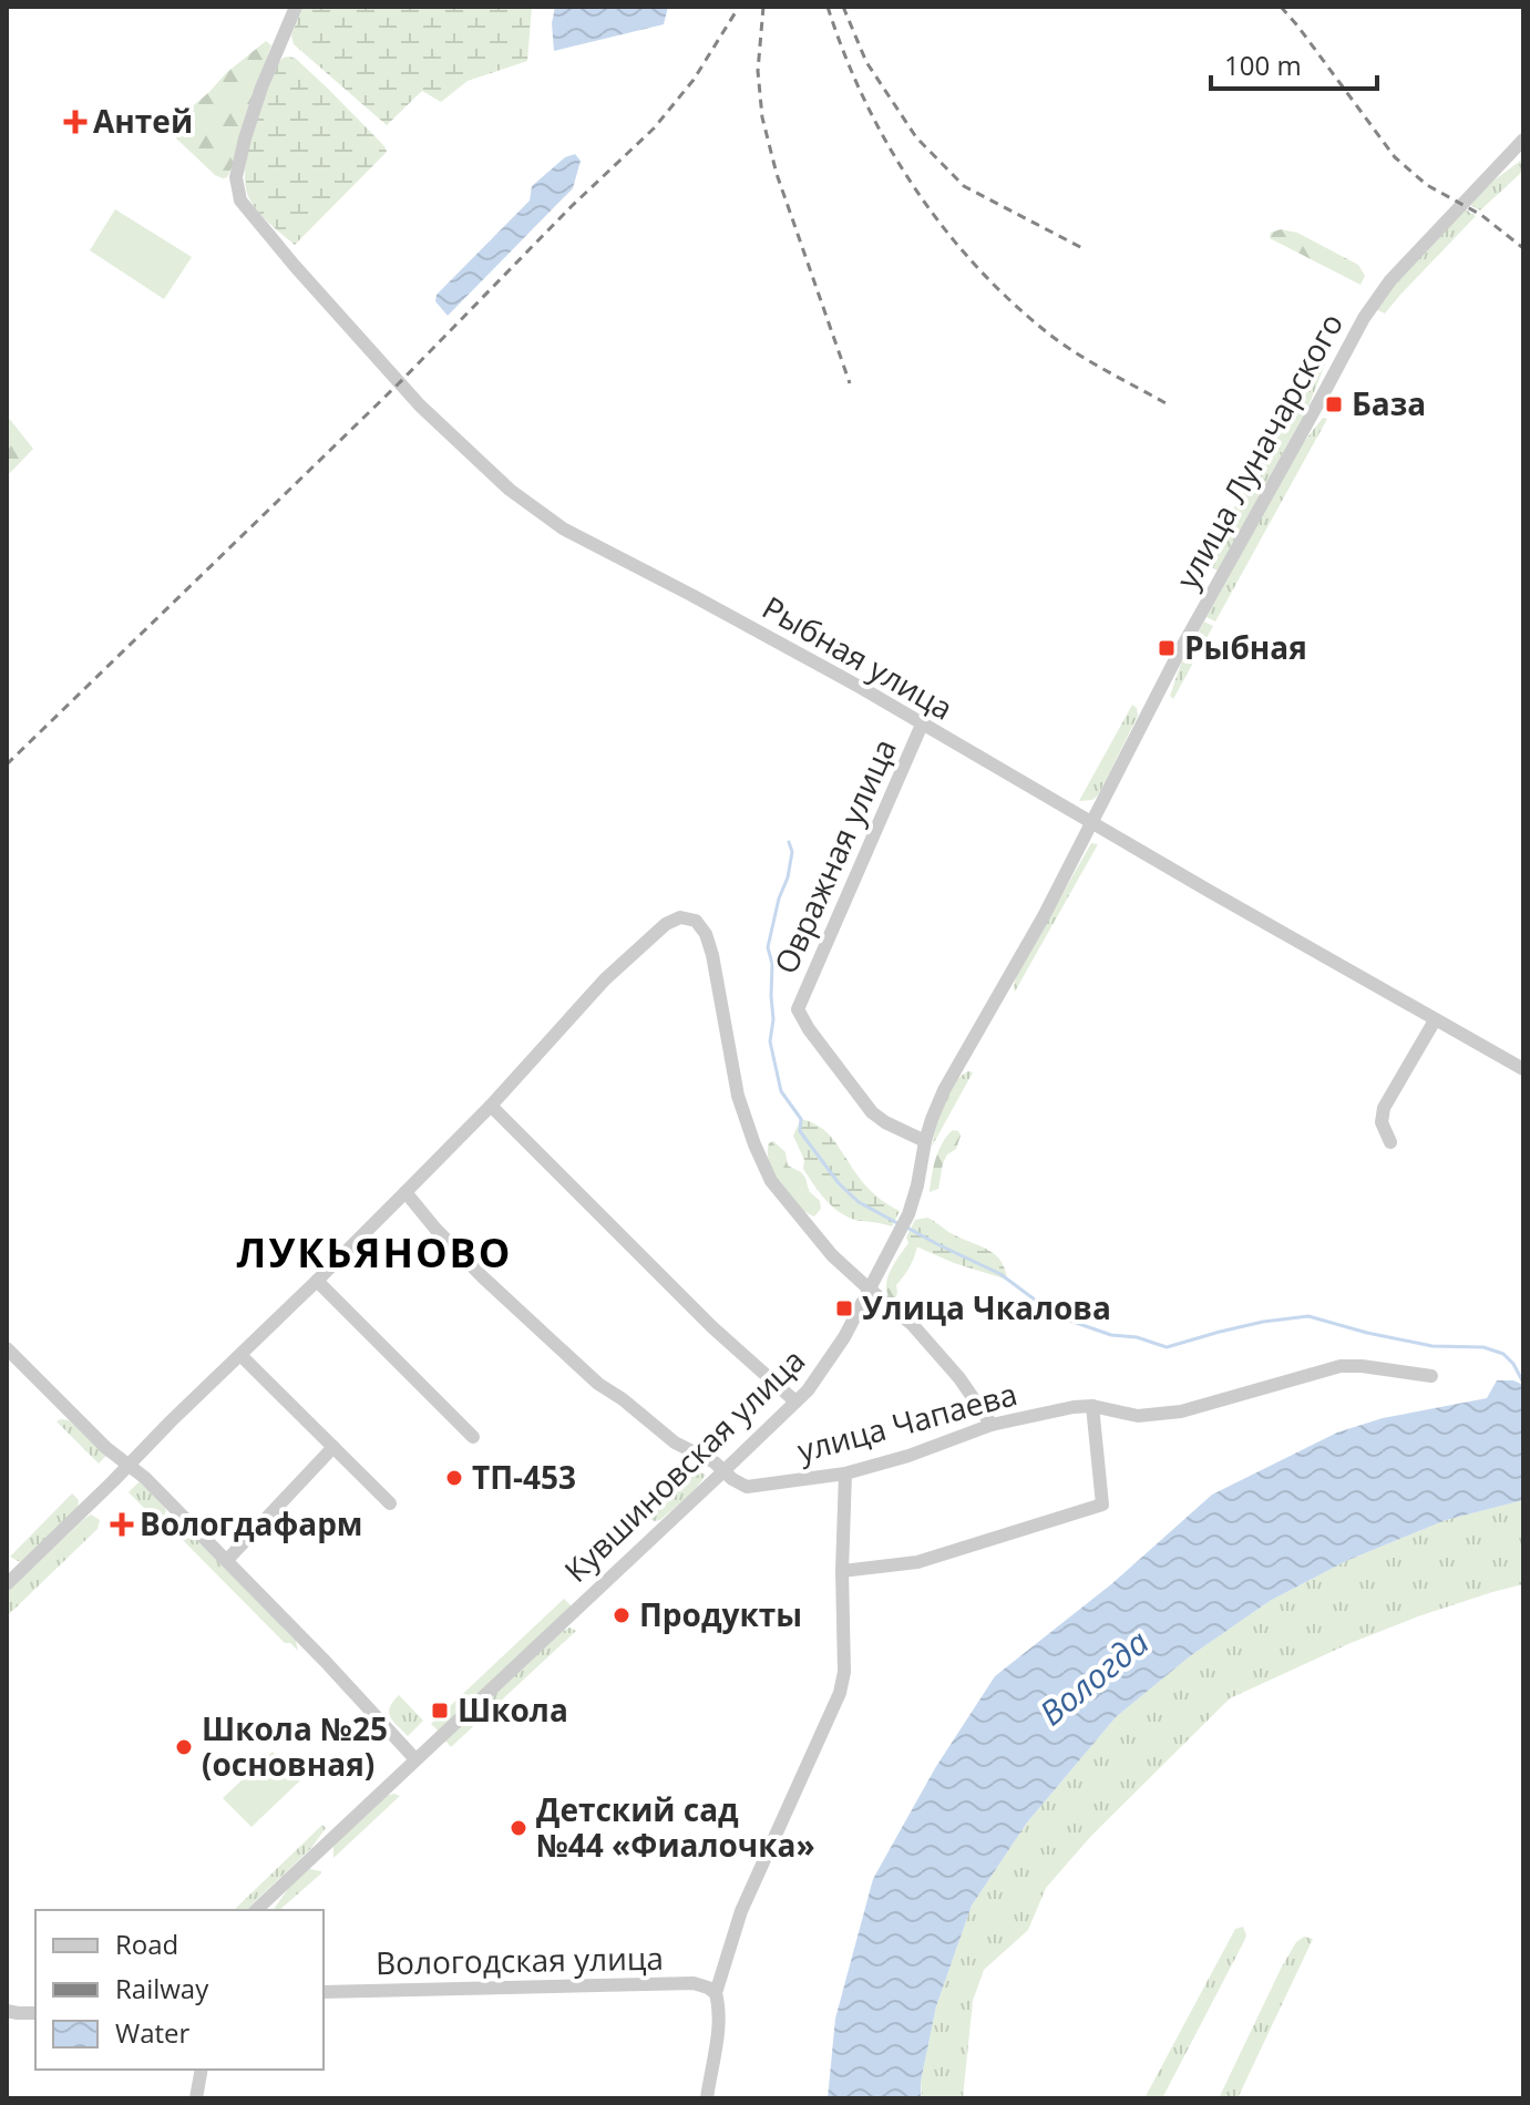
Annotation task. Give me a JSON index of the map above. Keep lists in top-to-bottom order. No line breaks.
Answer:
{"streets":{"street":["улица Луначарского","Рыбная улица","Овражная улица","улица Чапаева","Кувшиновская улица","Вологодская улица"]},"crossings":[["улица Луначарского","Рыбная улица"],["улица Луначарского","Кувшиновская улица"],["Рыбная улица","Овражная улица"],["Рыбная улица","Кувшиновская улица"],["Овражная улица","Кувшиновская улица"],["улица Чапаева","Кувшиновская улица"]],"districts":["ЛУКЬЯНОВО"],"water":["Вологда"],"places":{"health":["Антей","Вологдафарм"],"transit":["База","Рыбная","Улица Чкалова","Школа"],"other":["ТП-453","Продукты","Школа №25 (основная)","Детский сад №44 «Фиалочка»"]},"legend":["Road","Railway","Water"],"scale_bar":"100 m"}
